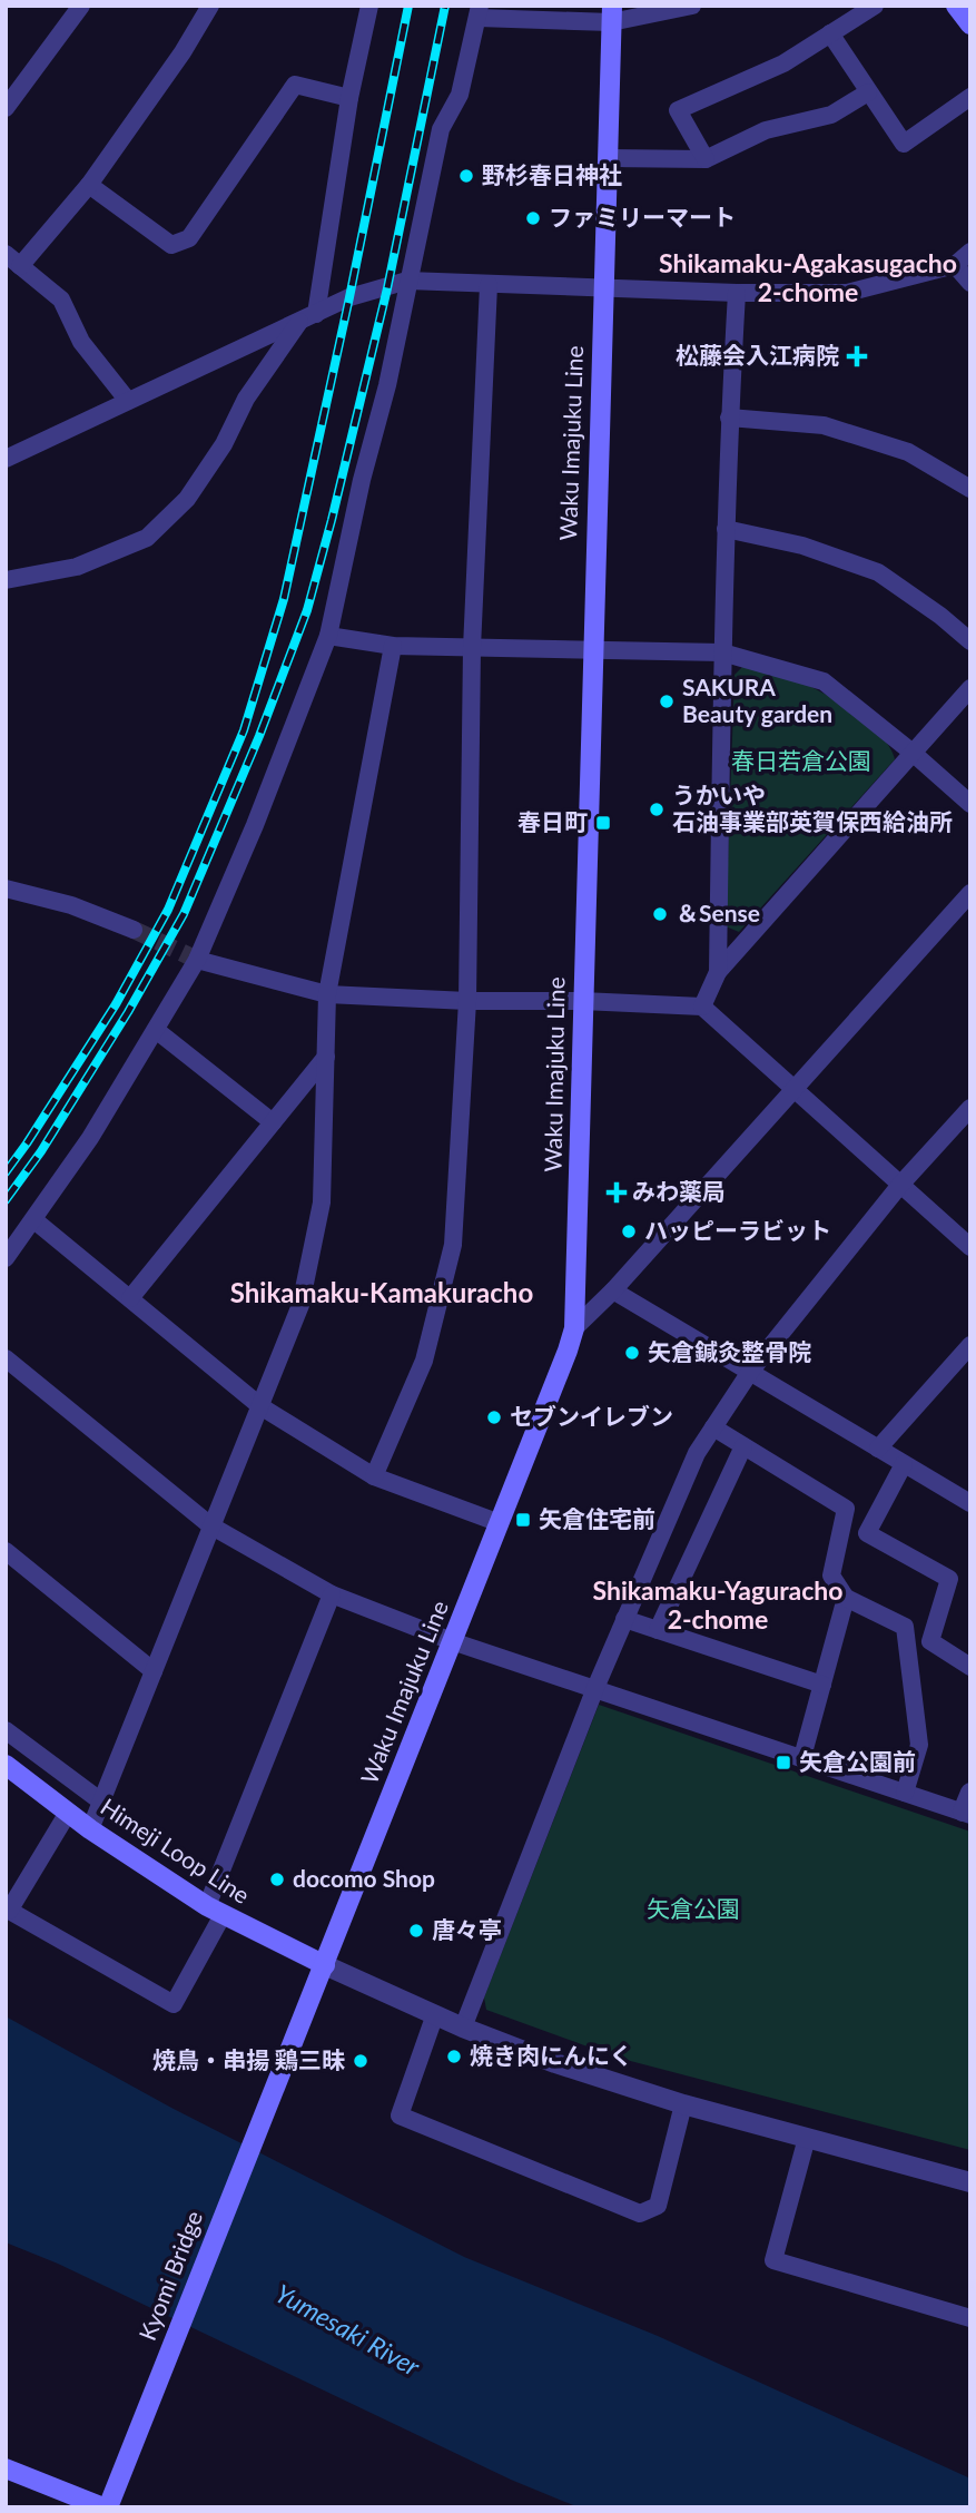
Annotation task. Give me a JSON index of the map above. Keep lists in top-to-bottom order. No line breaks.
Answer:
{"streets":{"main road":["Waku Imajuku Line","Himeji Loop Line","Kyomi Bridge"]},"crossings":[["Waku Imajuku Line","Himeji Loop Line"],["Waku Imajuku Line","Kyomi Bridge"]],"districts":["Shikamaku-Agakasugacho 2-chome","Shikamaku-Kamakuracho","Shikamaku-Yaguracho 2-chome"],"water":["Yumesaki River"],"parks":["春日若倉公園","矢倉公園"],"places":{"other":["野杉春日神社","ファミリーマート","SAKURA Beauty garden","うかいや 石油事業部英賀保西給油所","＆Sense","ハッピーラビット","矢倉鍼灸整骨院","セブンイレブン","docomo Shop","唐々亭","焼き肉にんにく","焼鳥・串揚 鶏三昧"],"health":["松藤会入江病院","みわ薬局"],"transit":["春日町","矢倉住宅前","矢倉公園前"]}}
